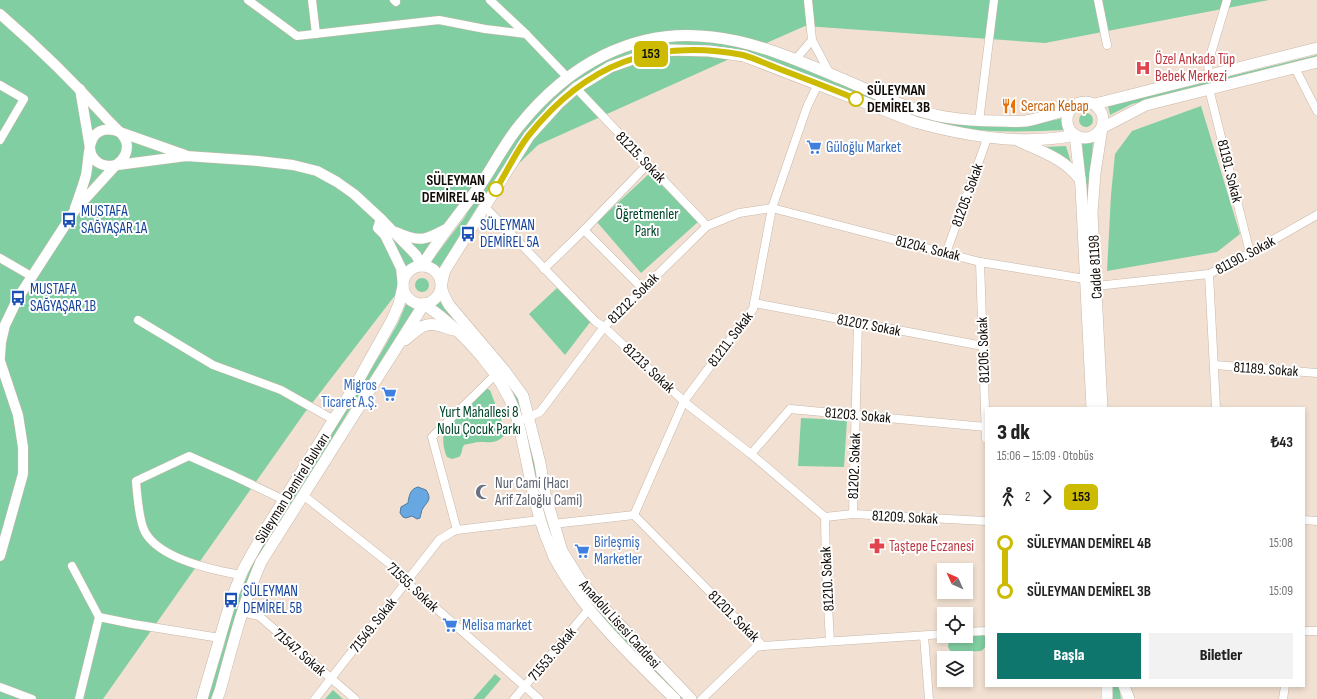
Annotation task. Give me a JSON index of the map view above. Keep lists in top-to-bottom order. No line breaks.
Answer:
{"streets":{"main road":["Cadde 81198","Süleyman Demirel Bulvarı","Anadolu Lisesi Caddesi"],"street":["81215. Sokak","81191. Sokak","81205. Sokak","81204. Sokak","81190. Sokak","81212. Sokak","81207. Sokak","81211. Sokak","81206. Sokak","81213. Sokak","81189. Sokak","81203. Sokak","81202. Sokak","81209. Sokak","81210. Sokak","71555. Sokak","81201. Sokak","71549. Sokak","71547. Sokak","71553. Sokak"]},"crossings":[["81215. Sokak","81212. Sokak"],["81191. Sokak","81190. Sokak"],["81205. Sokak","81204. Sokak"],["81204. Sokak","Cadde 81198"],["81204. Sokak","81212. Sokak"],["81204. Sokak","81211. Sokak"],["81204. Sokak","81206. Sokak"],["81190. Sokak","Cadde 81198"],["81212. Sokak","81211. Sokak"],["81212. Sokak","81213. Sokak"],["81212. Sokak","Anadolu Lisesi Caddesi"],["81207. Sokak","81211. Sokak"],["81207. Sokak","81206. Sokak"],["81207. Sokak","81202. Sokak"],["81211. Sokak","81213. Sokak"],["81211. Sokak","81201. Sokak"],["81213. Sokak","81203. Sokak"],["81213. Sokak","81209. Sokak"],["81213. Sokak","81210. Sokak"],["81203. Sokak","81202. Sokak"],["81202. Sokak","81209. Sokak"],["Süleyman Demirel Bulvarı","71555. Sokak"],["Süleyman Demirel Bulvarı","Anadolu Lisesi Caddesi"],["Süleyman Demirel Bulvarı","71547. Sokak"],["81209. Sokak","81210. Sokak"],["81210. Sokak","81201. Sokak"],["71555. Sokak","71549. Sokak"],["71555. Sokak","71553. Sokak"],["Anadolu Lisesi Caddesi","71549. Sokak"],["Anadolu Lisesi Caddesi","71553. Sokak"],["71549. Sokak","71547. Sokak"]],"parks":["Öğretmenler Parkı","Yurt Mahallesi 8 Nolu Çocuk Parkı"],"places":{"hospital":["Özel Ankada Tüp Bebek Merkezi"],"other":["SÜLEYMAN DEMİREL 3B","SÜLEYMAN DEMİREL 4B"],"restaurant":["Sercan Kebap"],"supermarket":["Güloğlu Market","Migros Ticaret A.Ş.","Birleşmiş Marketler","Melisa market"],"bus stop":["MUSTAFA SAĞYAŞAR 1A","SÜLEYMAN DEMİREL 5A","MUSTAFA SAĞYAŞAR 1B","SÜLEYMAN DEMİREL 5B"],"mosque":["Nur Cami (Hacı Arif Zaloğlu Cami)"],"pharmacy":["Taştepe Eczanesi"]},"lines":["bus line 153"],"north":"top left","page":{"on_map":"153","heading":["3 dk","15:06 – 15:09 · Otobüs","₺43"],"legs":["2","153"],"list":[{"name":"SÜLEYMAN DEMİREL 4B","value":"15:08"},{"name":"SÜLEYMAN DEMİREL 3B","value":"15:09"}],"buttons":["Başla","Biletler"]}}
